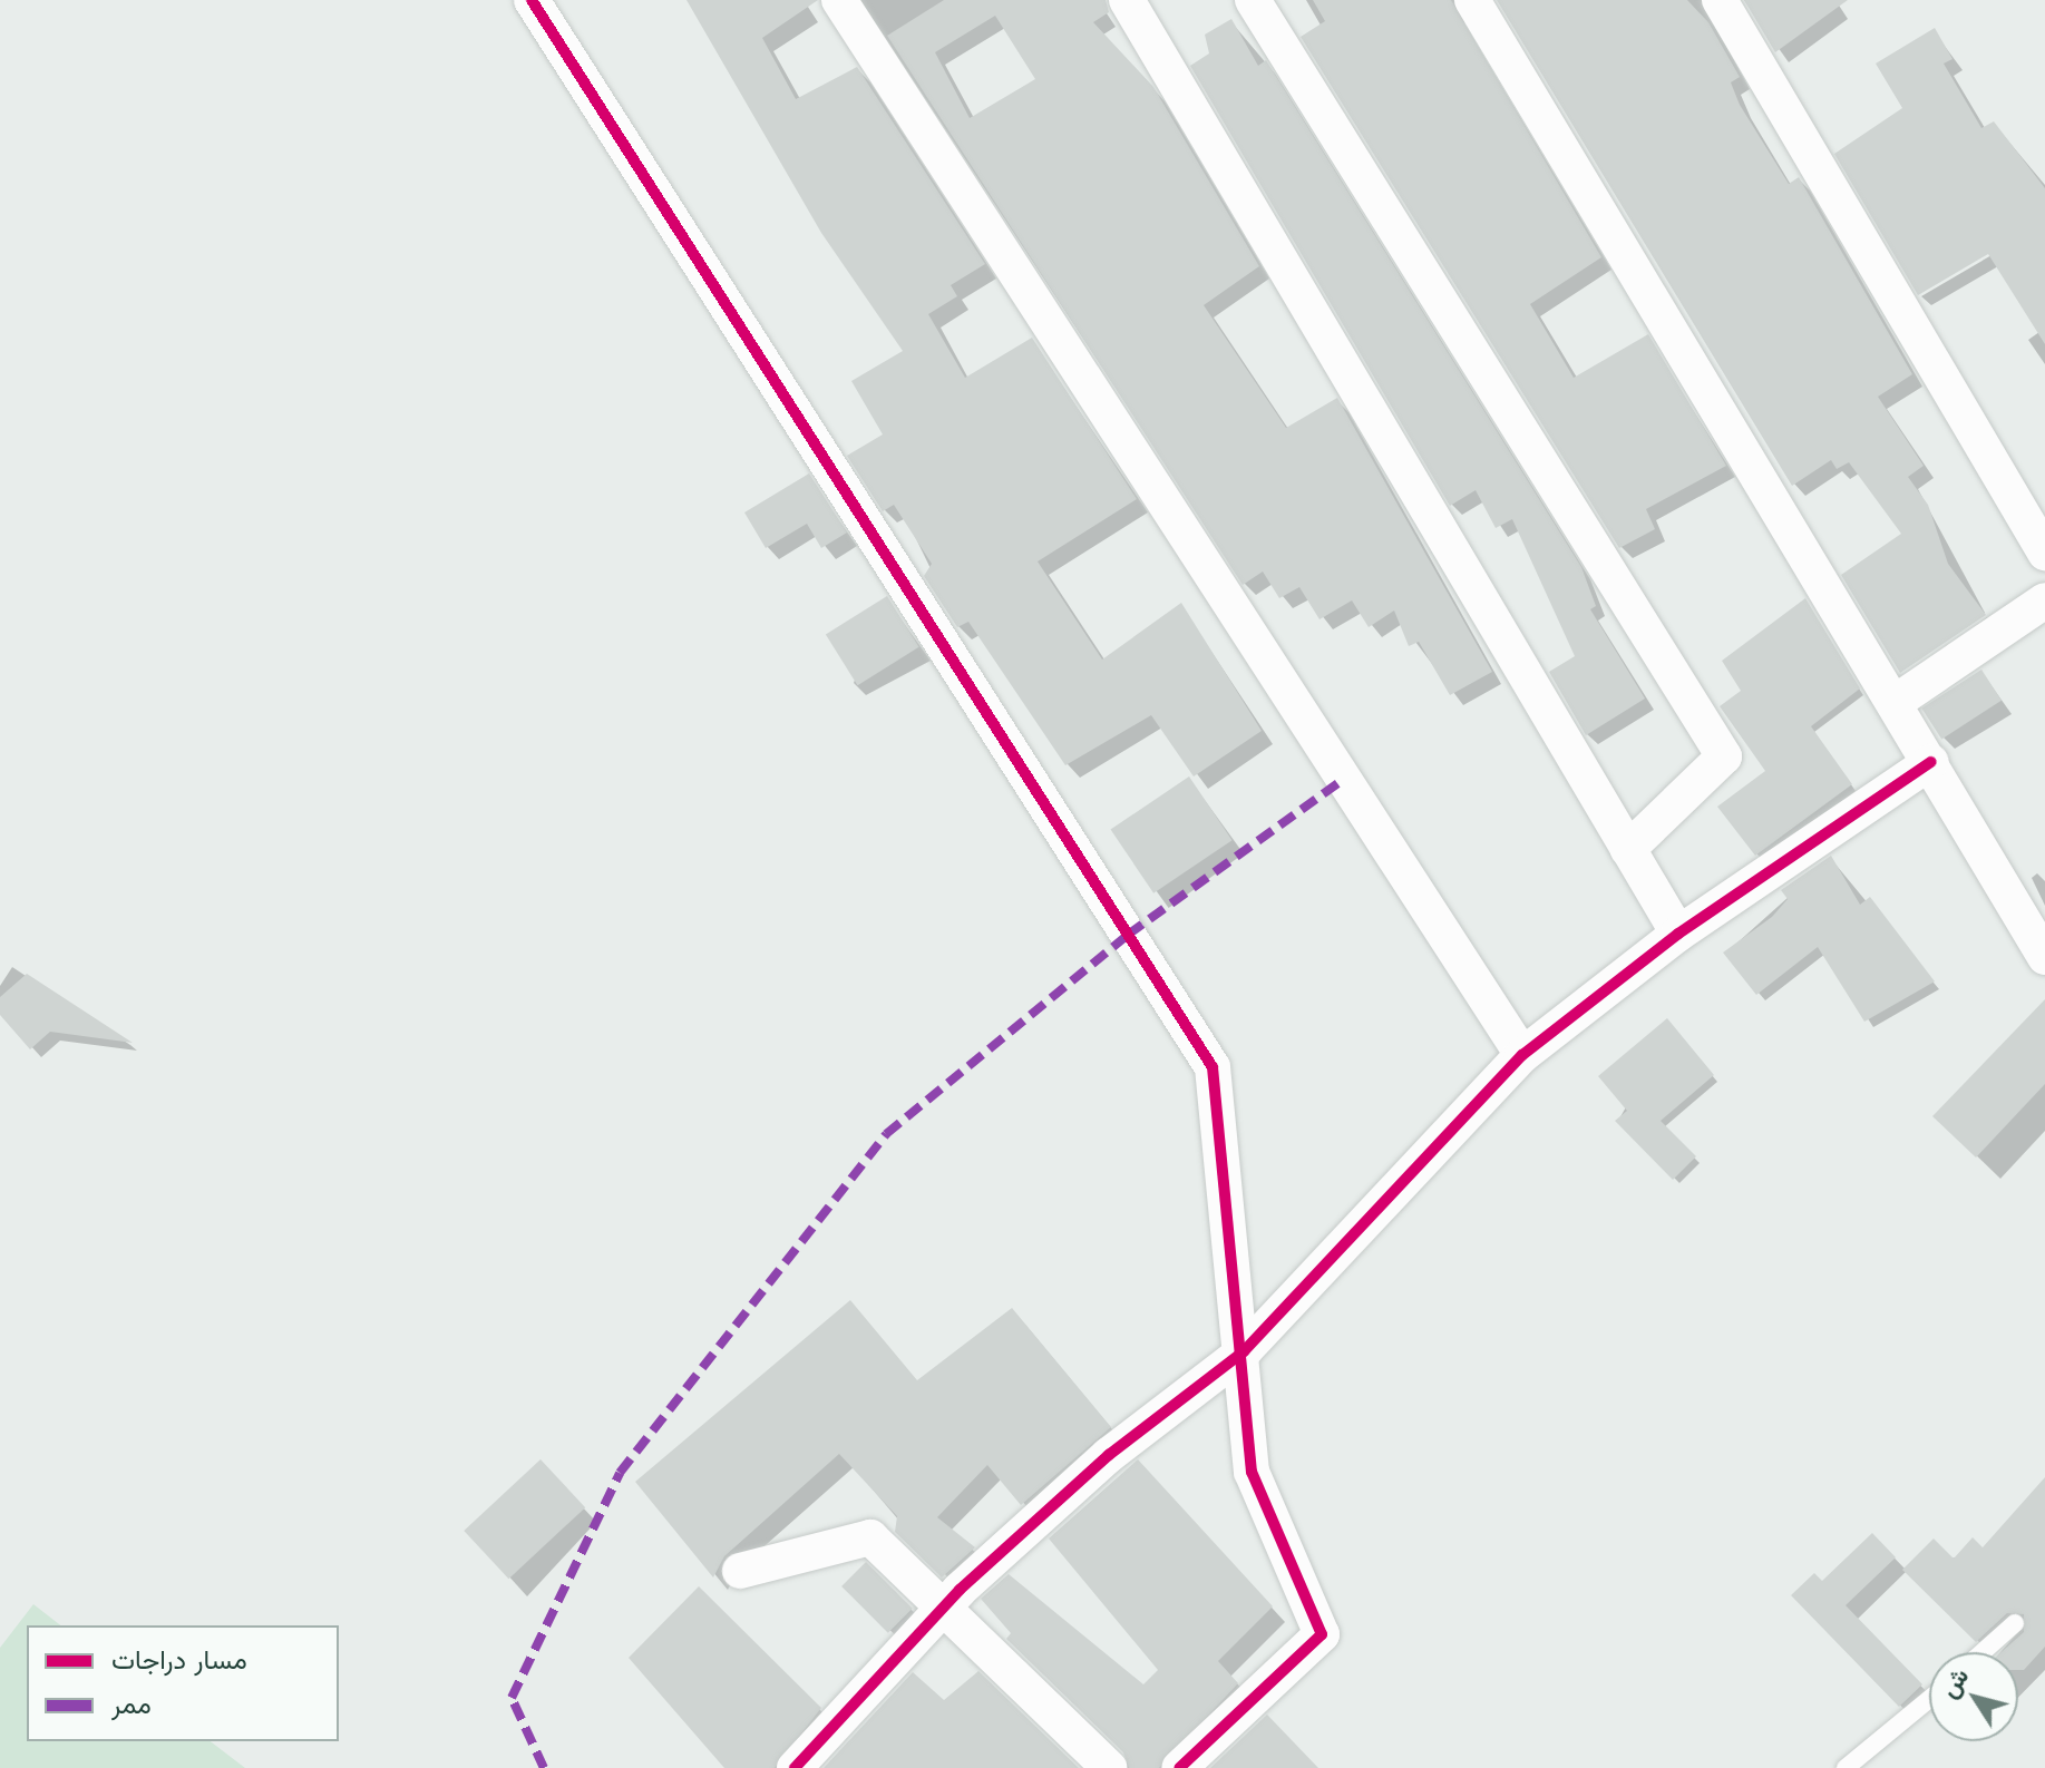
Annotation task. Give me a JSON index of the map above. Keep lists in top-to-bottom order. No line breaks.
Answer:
{"legend":["مسار دراجات","ممر"],"north":"top left"}
